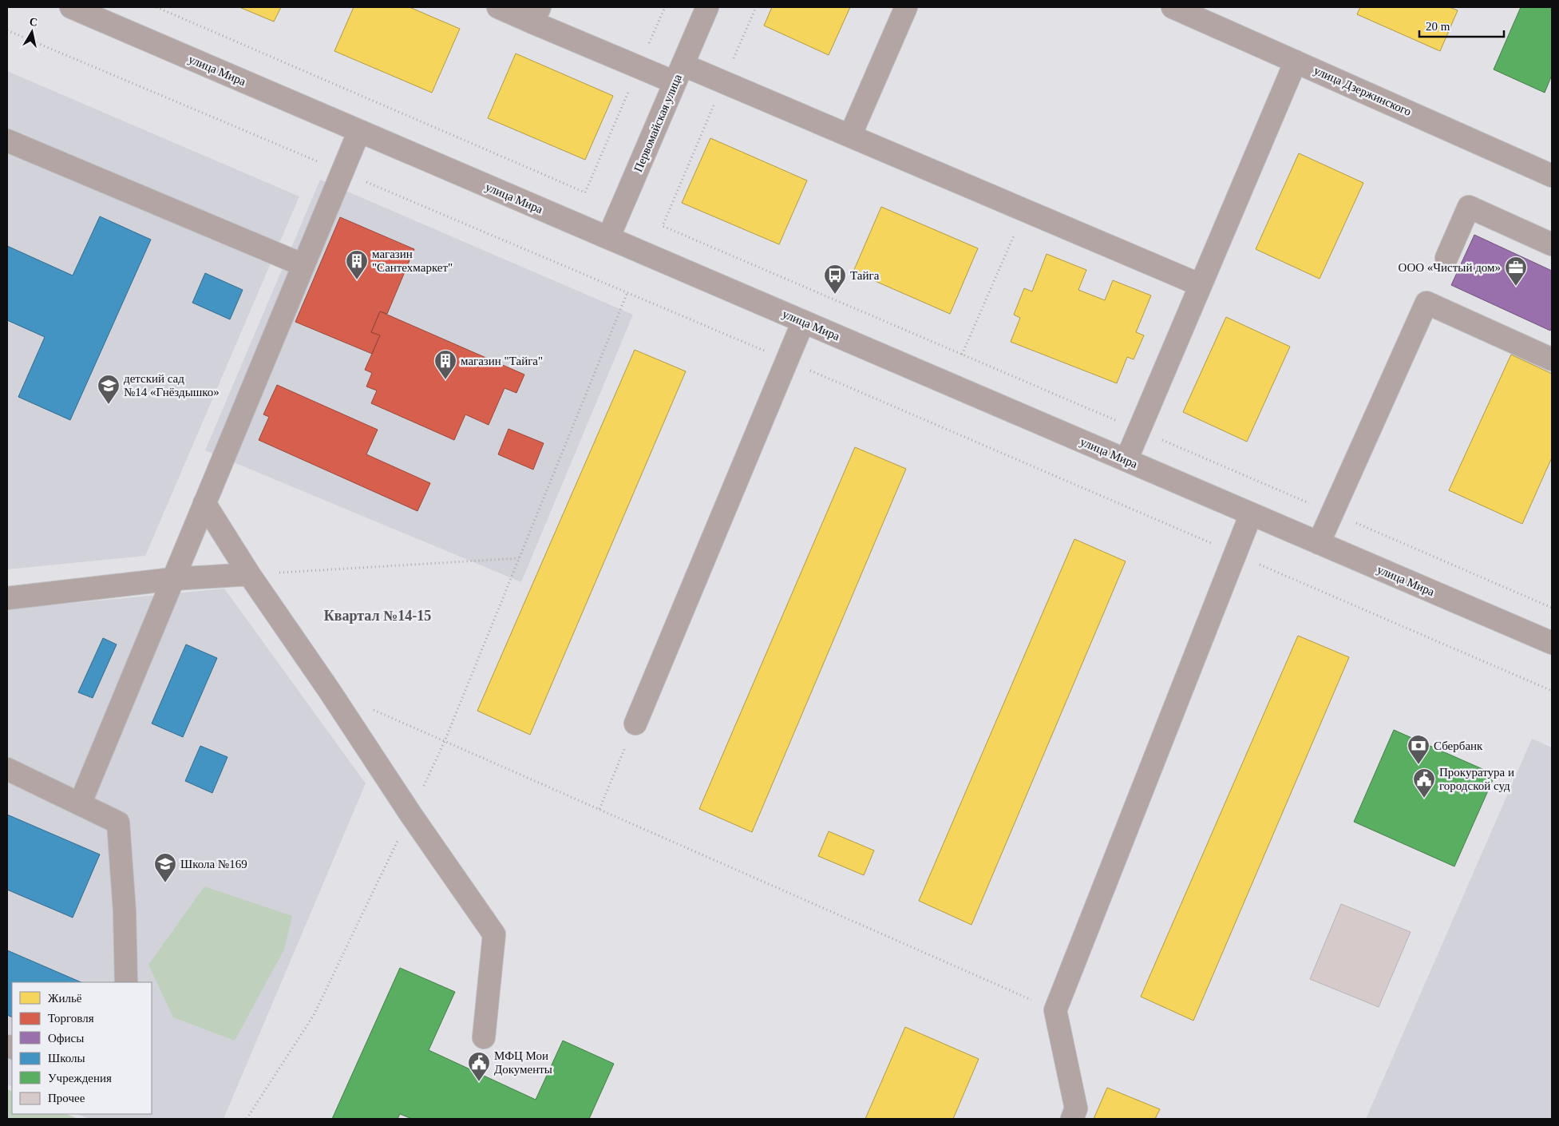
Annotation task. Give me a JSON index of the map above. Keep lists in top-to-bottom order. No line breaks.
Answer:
{"streets":{"street":["улица Мира","улица Дзержинского","Первомайская улица"]},"crossings":[["улица Мира","Первомайская улица"]],"districts":["Квартал №14-15"],"places":{"building":["магазин \"Сантехмаркет\"","магазин \"Тайга\""],"office":["ООО «Чистый дом»"],"bus stop":["Тайга"],"school or university":["детский сад №14 «Гнёздышко»","Школа №169"],"bank":["Сбербанк"],"public building":["Прокуратура и городской суд","МФЦ Мои Документы"]},"legend":["Жильё","Торговля","Офисы","Школы","Учреждения","Прочее"],"scale_bar":"20 m","north":"top"}
